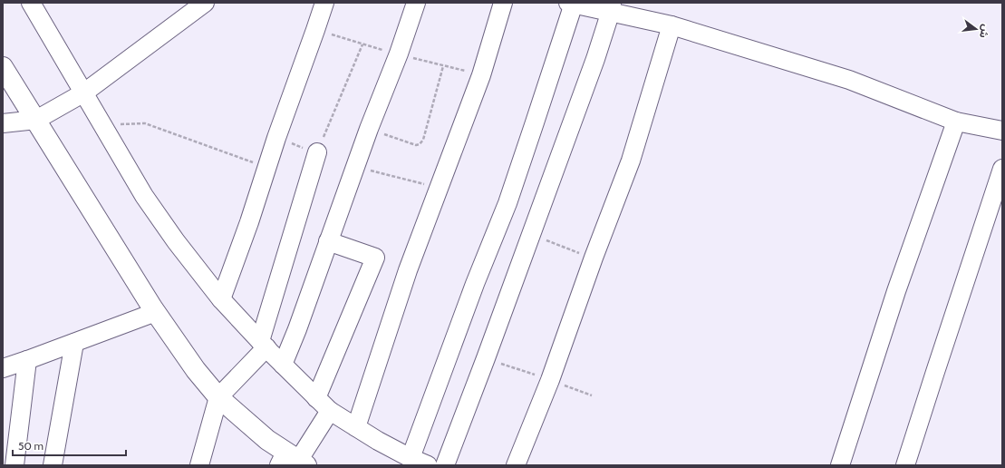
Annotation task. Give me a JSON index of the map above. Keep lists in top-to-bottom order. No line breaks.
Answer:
{"scale_bar":"50 m","north":"right"}
